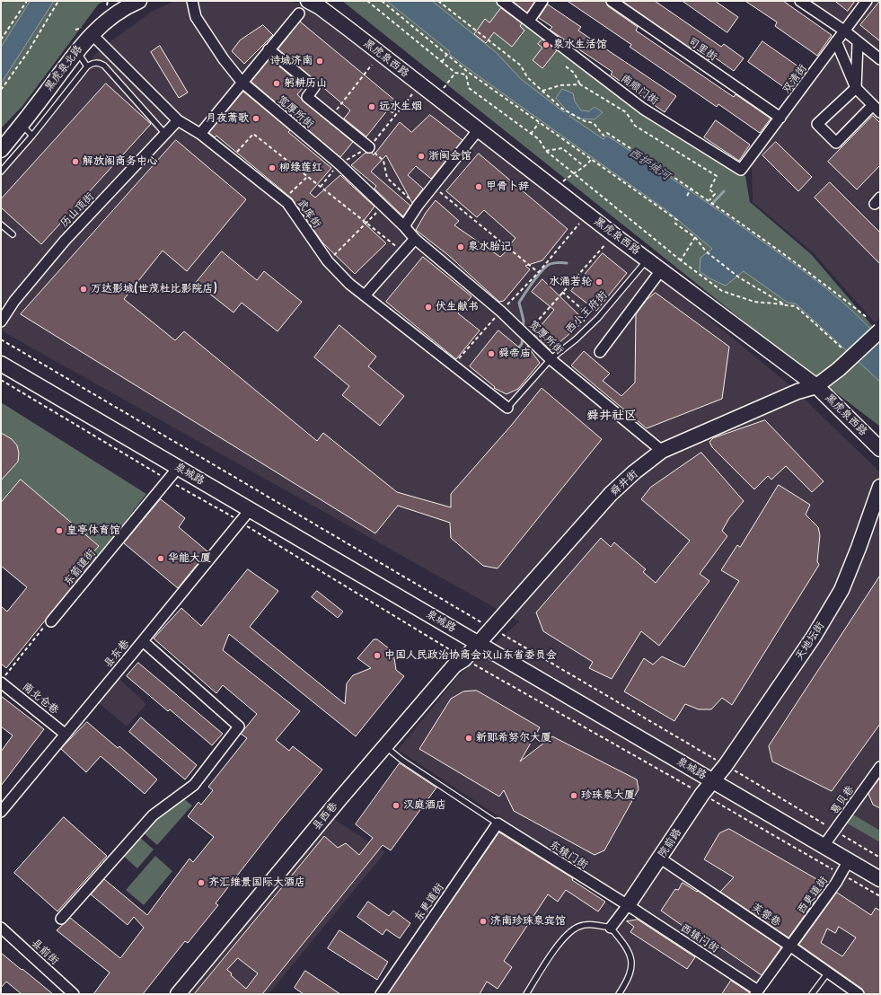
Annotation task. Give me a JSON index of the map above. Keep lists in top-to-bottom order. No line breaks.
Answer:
{"streets":{"main road":["黑虎泉西路","黑虎泉北路","泉城路","舜井街","天地坛街","县西巷","院前路"],"street":["司里街","双清街","南顺门街","宽厚所街","历山顶街","武库街","东箭道街","县东巷","南北仓巷","葛贝巷","东辕门街","西更道街","东更道街","芙蓉巷","西辕门街","县前街"],"lane":["西小王府街"]},"crossings":[["司里街","双清街"],["黑虎泉西路","西小王府街"],["黑虎泉西路","舜井街"],["黑虎泉北路","武库街"],["双清街","南顺门街"],["宽厚所街","西小王府街"],["宽厚所街","舜井街"],["历山顶街","武库街"],["武库街","西小王府街"],["泉城路","舜井街"],["泉城路","东箭道街"],["泉城路","天地坛街"],["泉城路","县东巷"],["泉城路","葛贝巷"],["泉城路","县西巷"],["泉城路","院前路"],["泉城路","西更道街"],["舜井街","县西巷"],["天地坛街","院前路"],["县东巷","南北仓巷"],["院前路","东辕门街"],["院前路","芙蓉巷"],["院前路","西辕门街"],["东辕门街","东更道街"],["东辕门街","西辕门街"],["西更道街","芙蓉巷"],["西更道街","西辕门街"]],"districts":["舜井社区"],"water":["西护城河"],"places":["泉水生活馆","诗城济南","躬耕历山","远水生烟","月夜萧歌","浙闽会馆","解放阁商务中心","柳绿莲红","甲骨卜辞","泉水胎记","水涌若轮","万达影城(世茂杜比影院店)","伏生献书","舜帝庙","皇亭体育馆","华能大厦","中国人民政治协商会议山东省委员会","新郎希努尔大厦","珍珠泉大厦","汉庭酒店","齐汇维景国际大酒店","济南珍珠泉宾馆"]}
